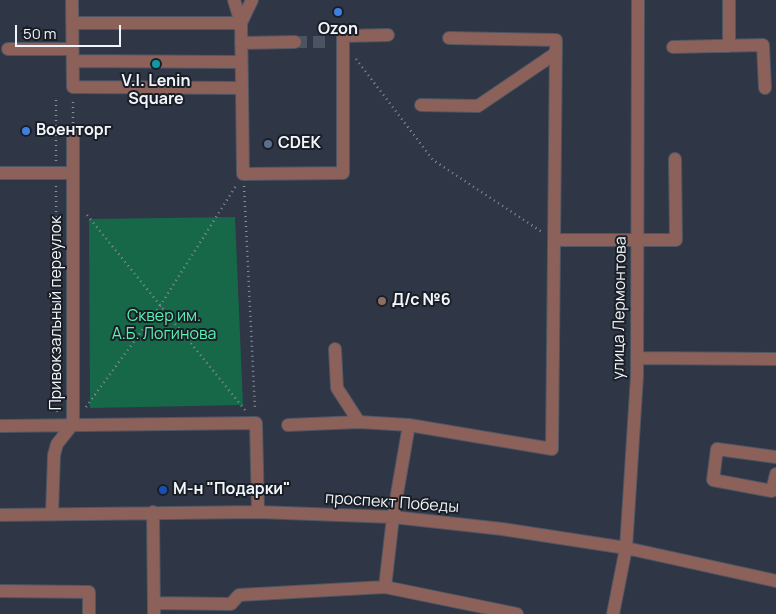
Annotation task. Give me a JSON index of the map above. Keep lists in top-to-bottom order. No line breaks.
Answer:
{"streets":{"street":["улица Лермонтова","Привокзальный переулок","проспект Победы"]},"crossings":[["улица Лермонтова","проспект Победы"],["Привокзальный переулок","проспект Победы"]],"parks":["Сквер им. А.Б. Логинова"],"places":["Ozon","V.I. Lenin Square","Военторг","CDEK","Д/с №6","М-н \"Подарки\""],"scale_bar":"50 m"}
